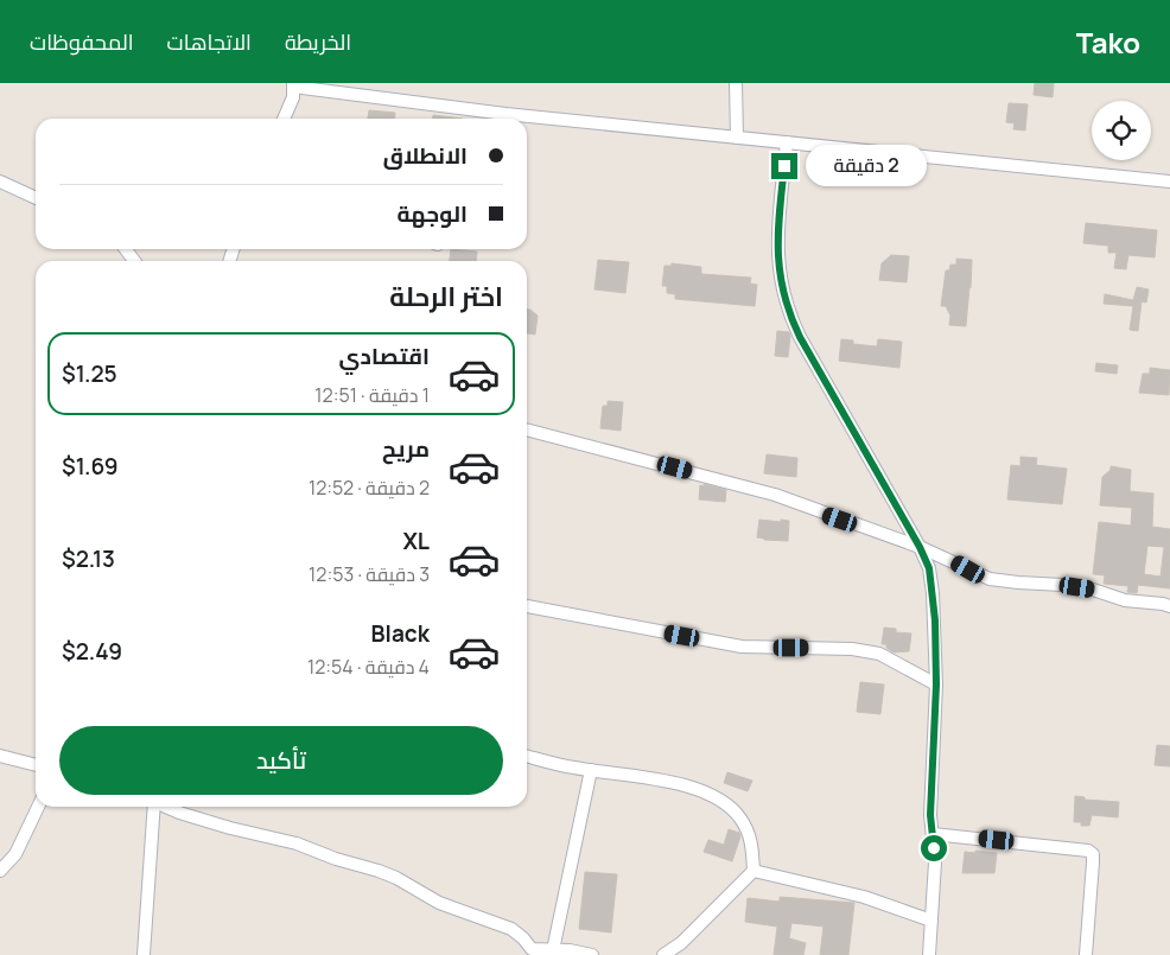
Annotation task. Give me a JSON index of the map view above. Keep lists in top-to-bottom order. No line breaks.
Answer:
{"page":{"header":"Tako","nav":["الخريطة","الاتجاهات","المحفوظات"],"banner":["الانطلاق","الوجهة"],"bubble":"2 دقيقة","heading":"اختر الرحلة","list":[{"name":"اقتصادي","note":"1 دقيقة · 12:51","value":"$1.25"},{"name":"مريح","note":"2 دقيقة · 12:52","value":"$1.69"},{"name":"XL","note":"3 دقيقة · 12:53","value":"$2.13"},{"name":"Black","note":"4 دقيقة · 12:54","value":"$2.49"}],"buttons":"تأكيد"}}
